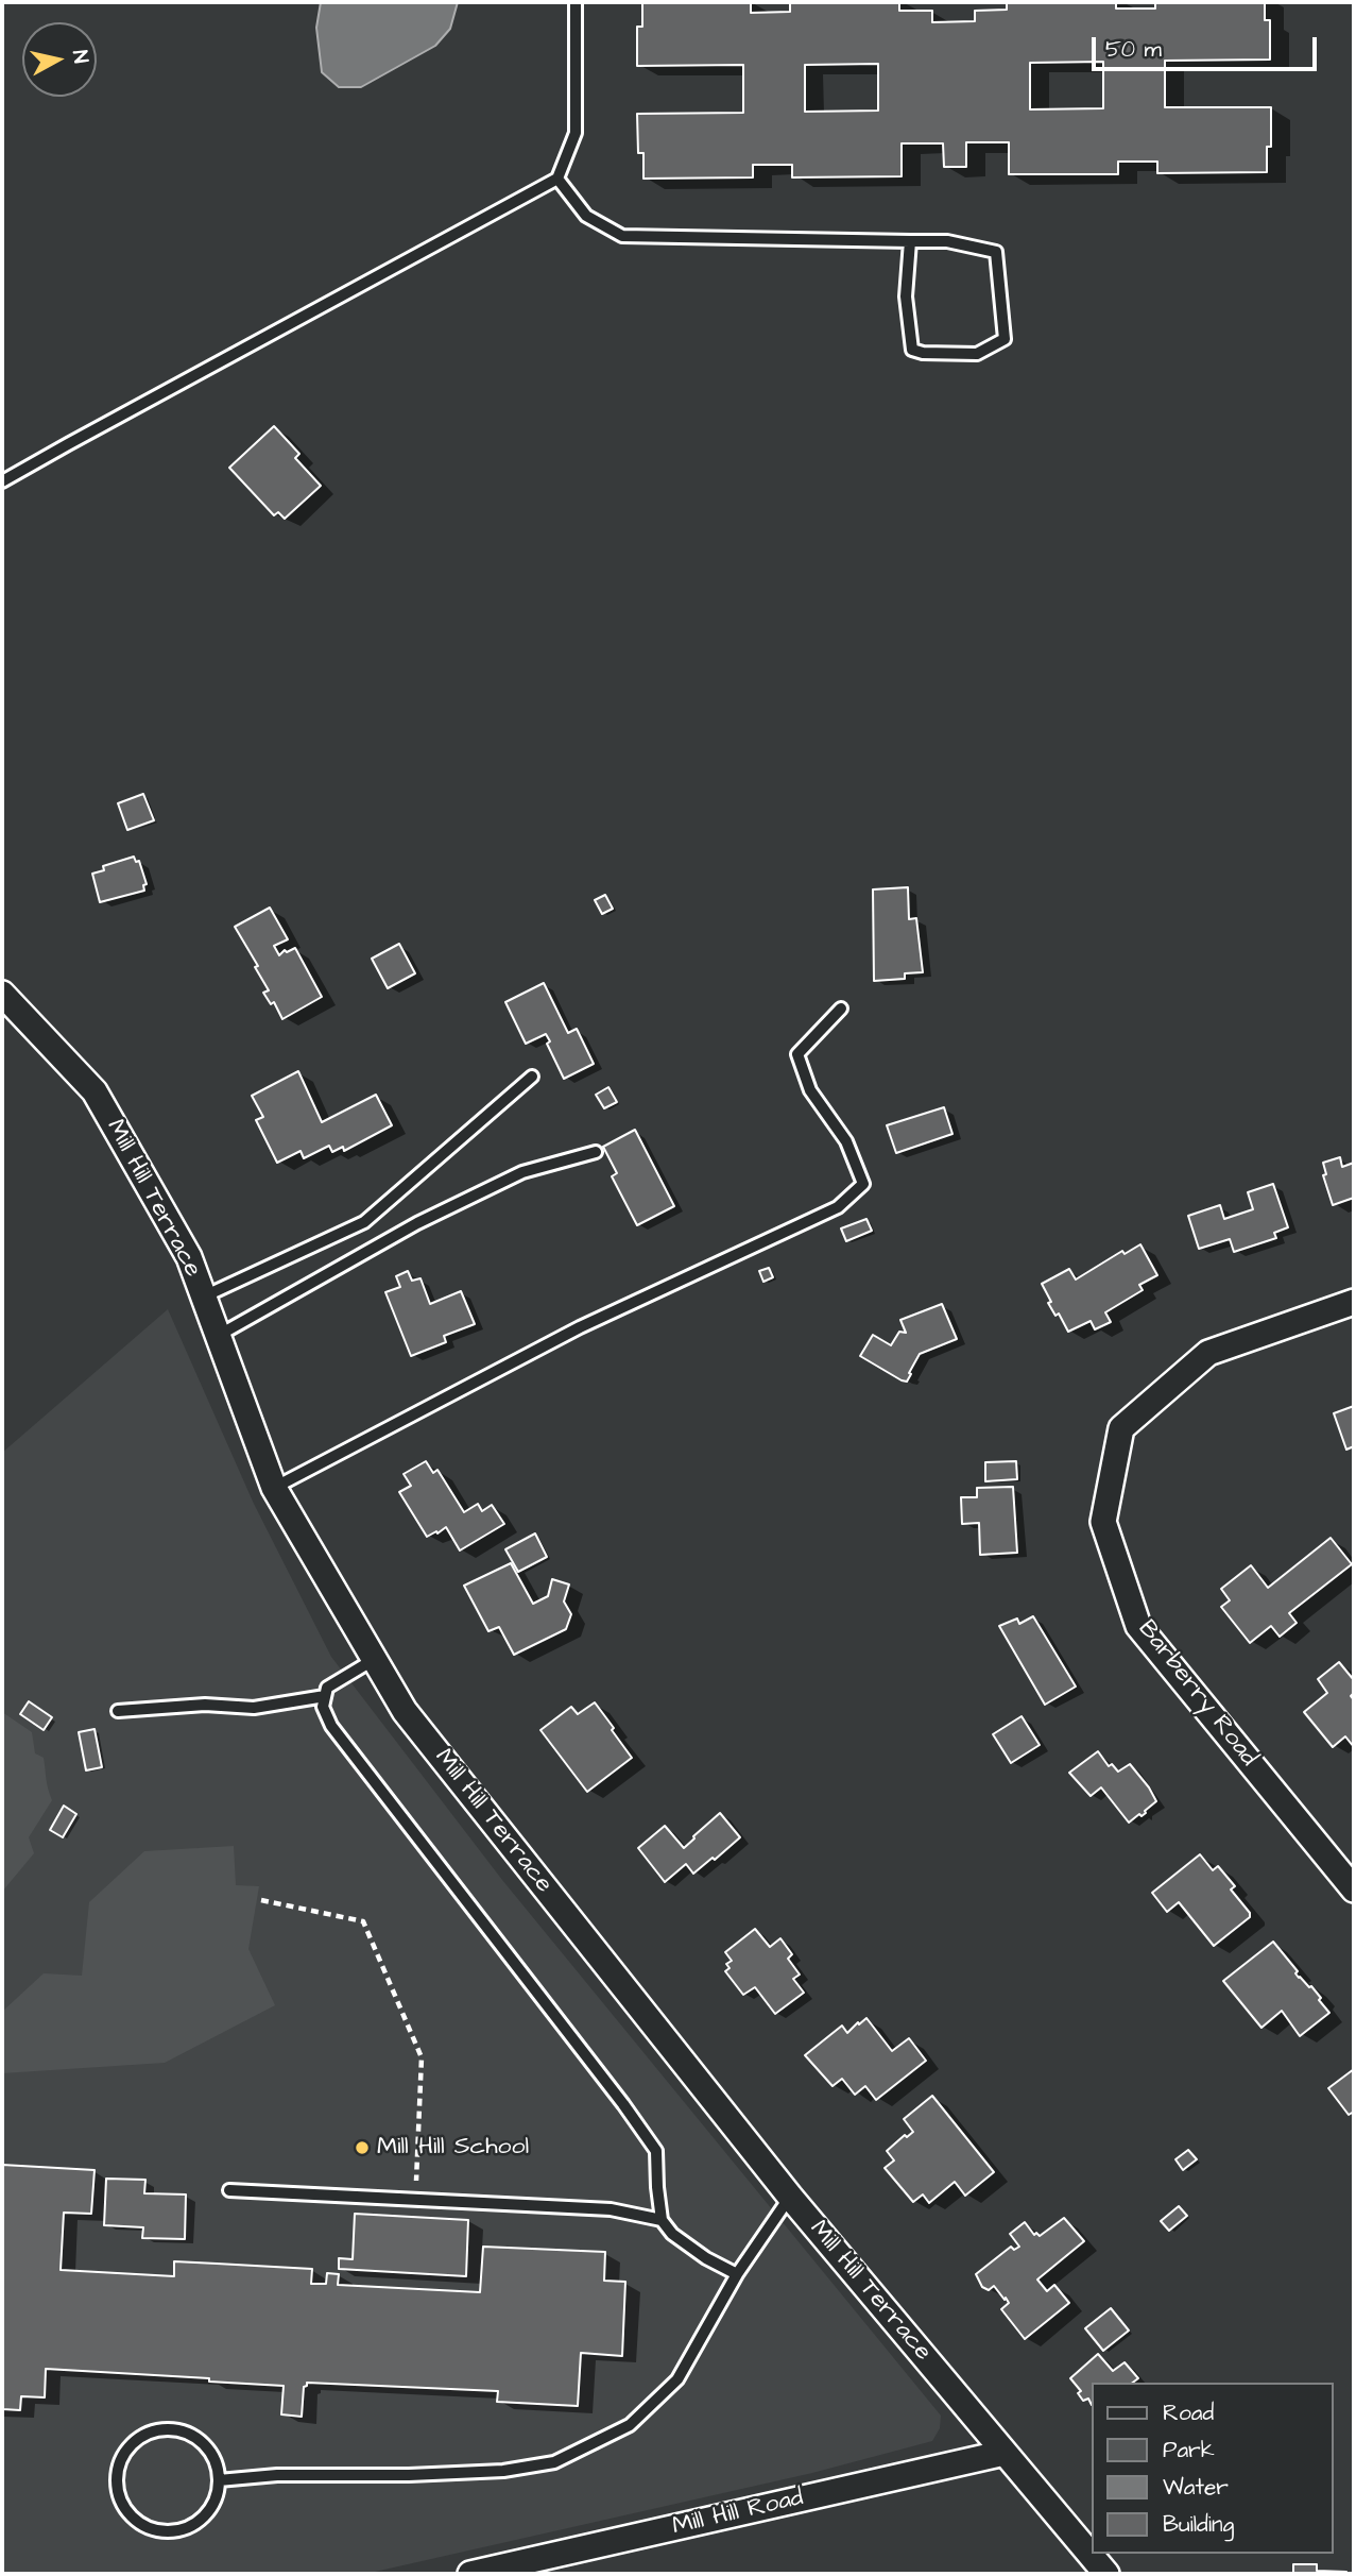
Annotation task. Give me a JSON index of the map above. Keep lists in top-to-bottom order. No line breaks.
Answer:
{"streets":{"street":["Mill Hill Terrace","Barberry Road","Mill Hill Road"]},"crossings":[["Mill Hill Terrace","Mill Hill Road"]],"places":["Mill Hill School"],"legend":["Road","Park","Water","Building"],"scale_bar":"50 m","north":"right"}
